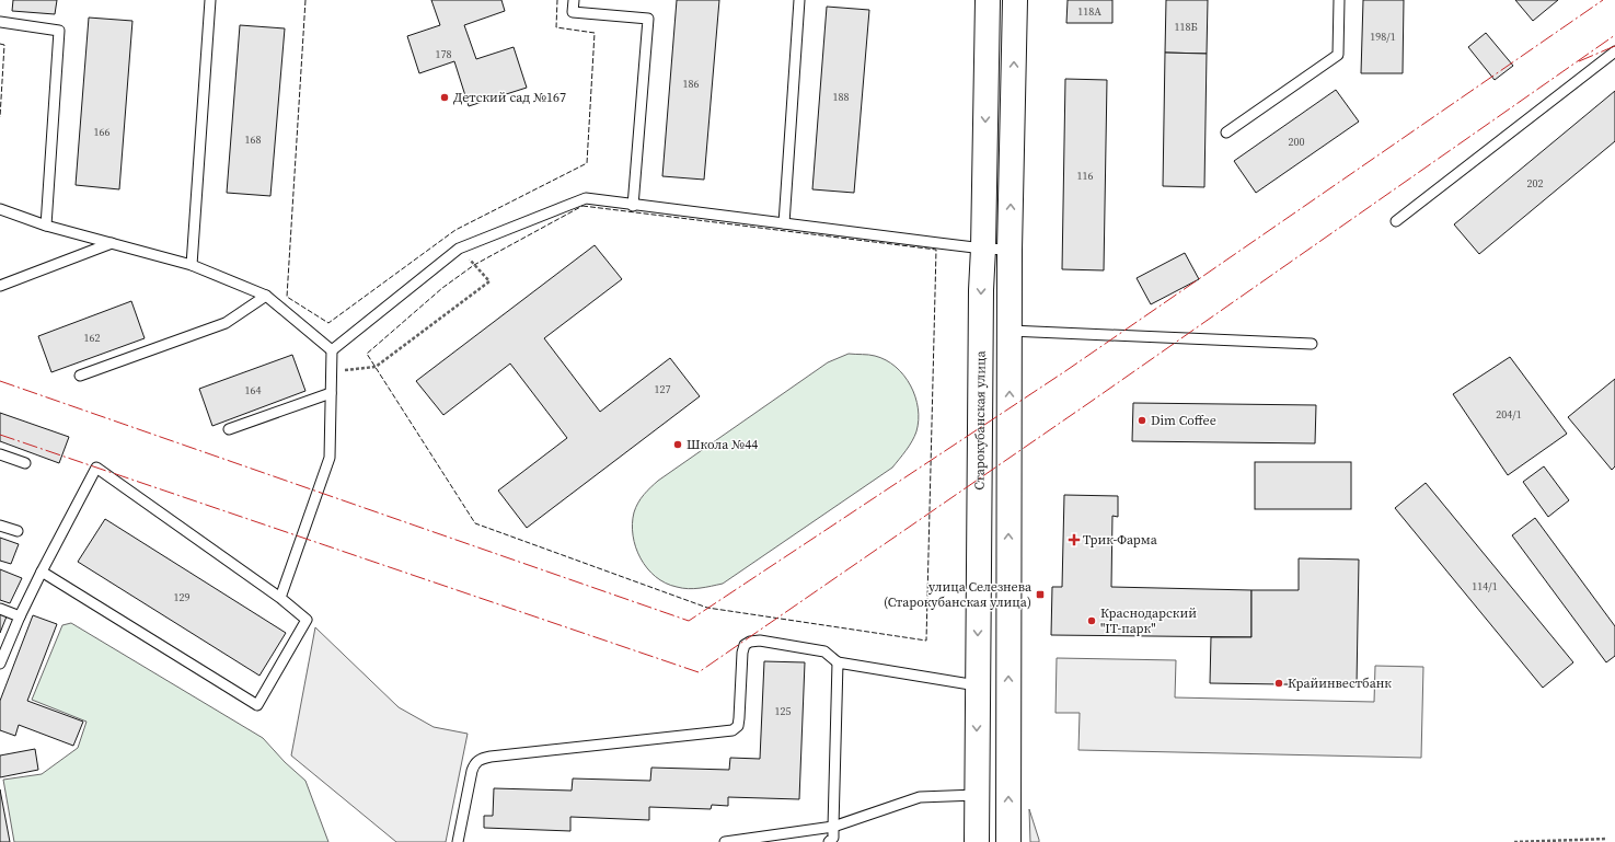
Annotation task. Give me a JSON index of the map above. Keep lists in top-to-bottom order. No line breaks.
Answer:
{"streets":{"main road":["Старокубанская улица"]},"places":{"other":["Детский сад №167","Dim Coffee","Школа №44","Краснодарский \"IT-парк\"","Крайинвестбанк"],"health":["Трик-Фарма"],"transit":["улица Селезнева (Старокубанская улица)"]},"house_numbers":["118А","118Б","198/1","178","186","188","166","168","200","116","202","162","127","164","204/1","114/1","129","125"]}
